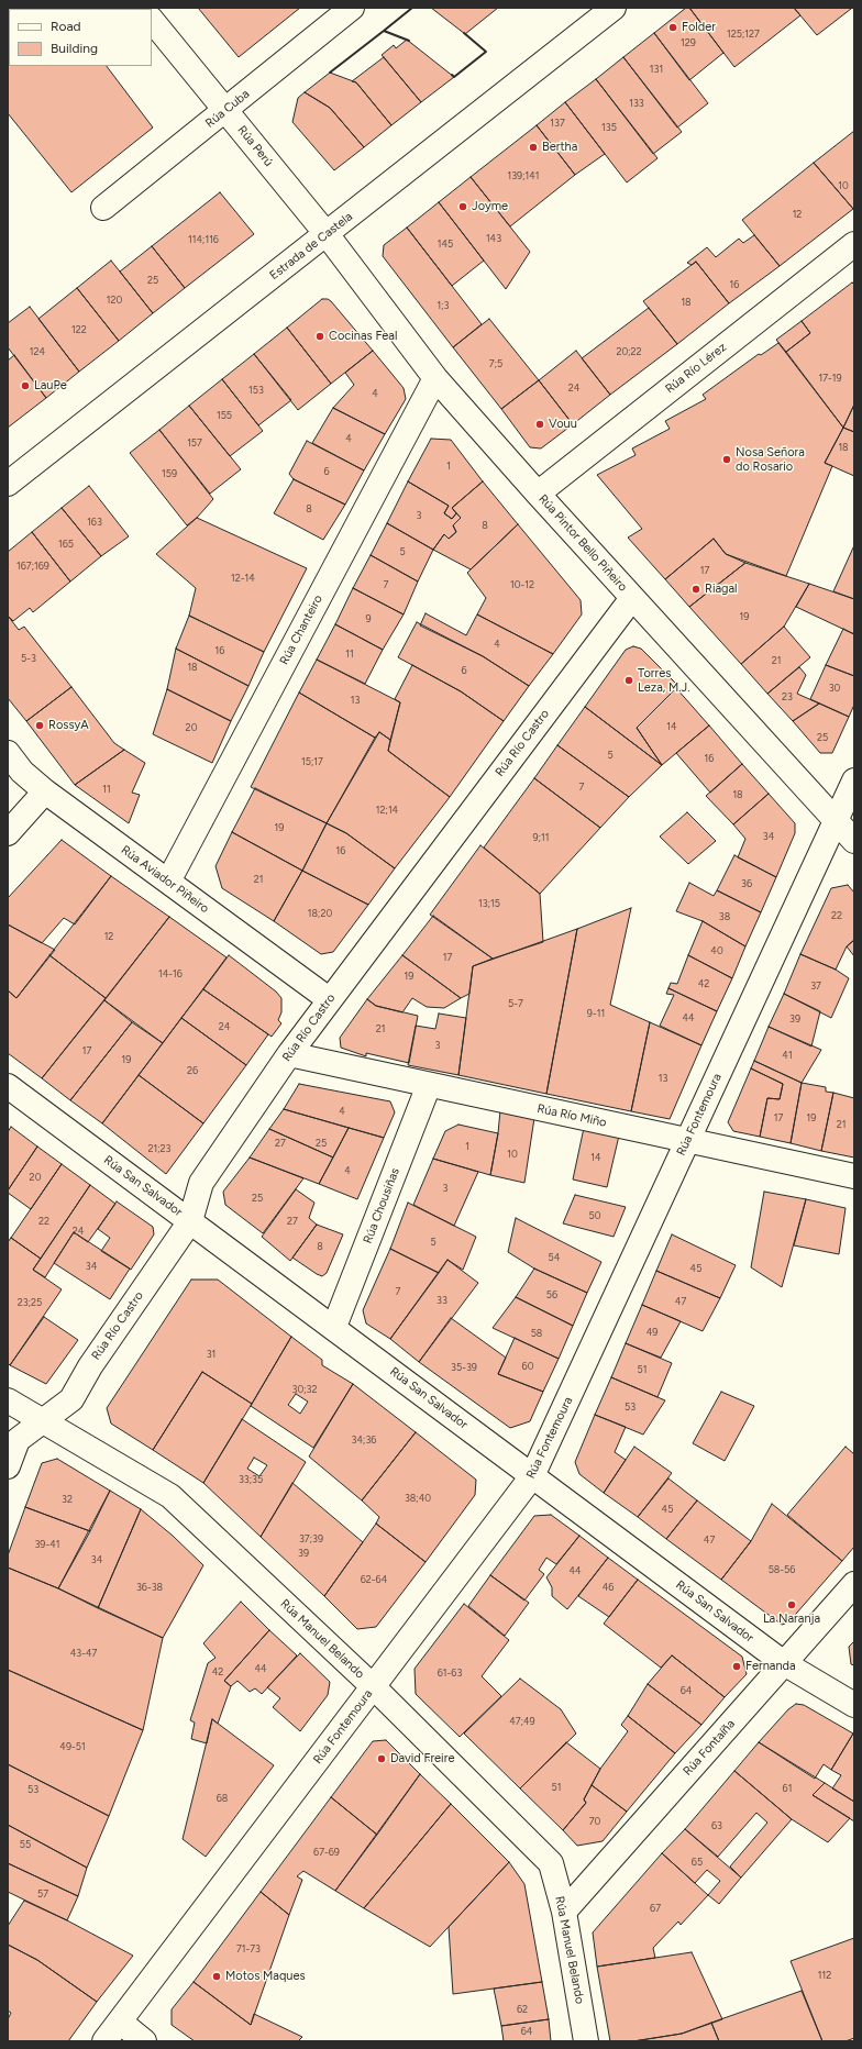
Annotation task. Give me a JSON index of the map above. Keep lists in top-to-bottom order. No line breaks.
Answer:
{"streets":{"street":["Rúa Cuba","Rúa Perú","Estrada de Castela","Rúa Río Lérez","Rúa Pintor Bello Piñeiro","Rúa Chanteiro","Rúa Río Castro","Rúa Aviador Piñeiro","Rúa Fontemoura","Rúa Río Miño","Rúa San Salvador","Rúa Chousiñas","Rúa Manuel Belando","Rúa Fontaíña"]},"crossings":[["Rúa Cuba","Rúa Perú"],["Rúa Perú","Estrada de Castela"],["Rúa Perú","Rúa Pintor Bello Piñeiro"],["Estrada de Castela","Rúa Pintor Bello Piñeiro"],["Rúa Río Lérez","Rúa Pintor Bello Piñeiro"],["Rúa Pintor Bello Piñeiro","Rúa Chanteiro"],["Rúa Pintor Bello Piñeiro","Rúa Río Castro"],["Rúa Pintor Bello Piñeiro","Rúa Fontemoura"],["Rúa Chanteiro","Rúa Aviador Piñeiro"],["Rúa Río Castro","Rúa Aviador Piñeiro"],["Rúa Río Castro","Rúa Río Miño"],["Rúa Río Castro","Rúa San Salvador"],["Rúa Río Castro","Rúa Manuel Belando"],["Rúa Fontemoura","Rúa Río Miño"],["Rúa Fontemoura","Rúa San Salvador"],["Rúa Fontemoura","Rúa Manuel Belando"],["Rúa Río Miño","Rúa Chousiñas"],["Rúa San Salvador","Rúa Chousiñas"],["Rúa San Salvador","Rúa Fontaíña"],["Rúa Manuel Belando","Rúa Fontaíña"]],"places":["Folder","Bertha","Joyme","Cocinas Feal","LauPe","Vouu","Nosa Señora do Rosario","Riagal","Torres Leza, M.J.","RossyA","La Naranja","Fernanda","David Freire","Motos Maques"],"house_numbers":["125;127","129","131","133","137","135","139;141","10","12","143","114;116","145","25","16","120","18","1;3","122","124","20;22","7;5","17-19","24","153","4","155","4","157","18","1","6","159","8","3","163","8","165","5","167;169","17","12-14","7","10-12","19","9","4","16","11","5-3","21","18","6","30","23","13","14","20","25","5","16","15;17","7","11","18","12;14","19","34","9;11","16","21","36","13;15","18;20","22","38","12","40","17","14-16","19","42","37","5-7","9-11","44","39","24","21","3","17","41","19","26","13","4","17","19","21","27","25","1","21;23","10","14","4","20","3","25","50","22","27","24","5","8","54","34","45","7","56","33","47","23;25","49","58","31","60","35-39","51","30;32","53","34;36","33;35","38;40","32","45","37;39","47","39-41","39","34","58-56","44","62-64","36-38","46","43-47","44","42","61-63","64","47;49","49-51","51","61","53","68","70","63","55","67-69","65","57","67","71-73","112","62","64"],"legend":["Road","Building"]}
